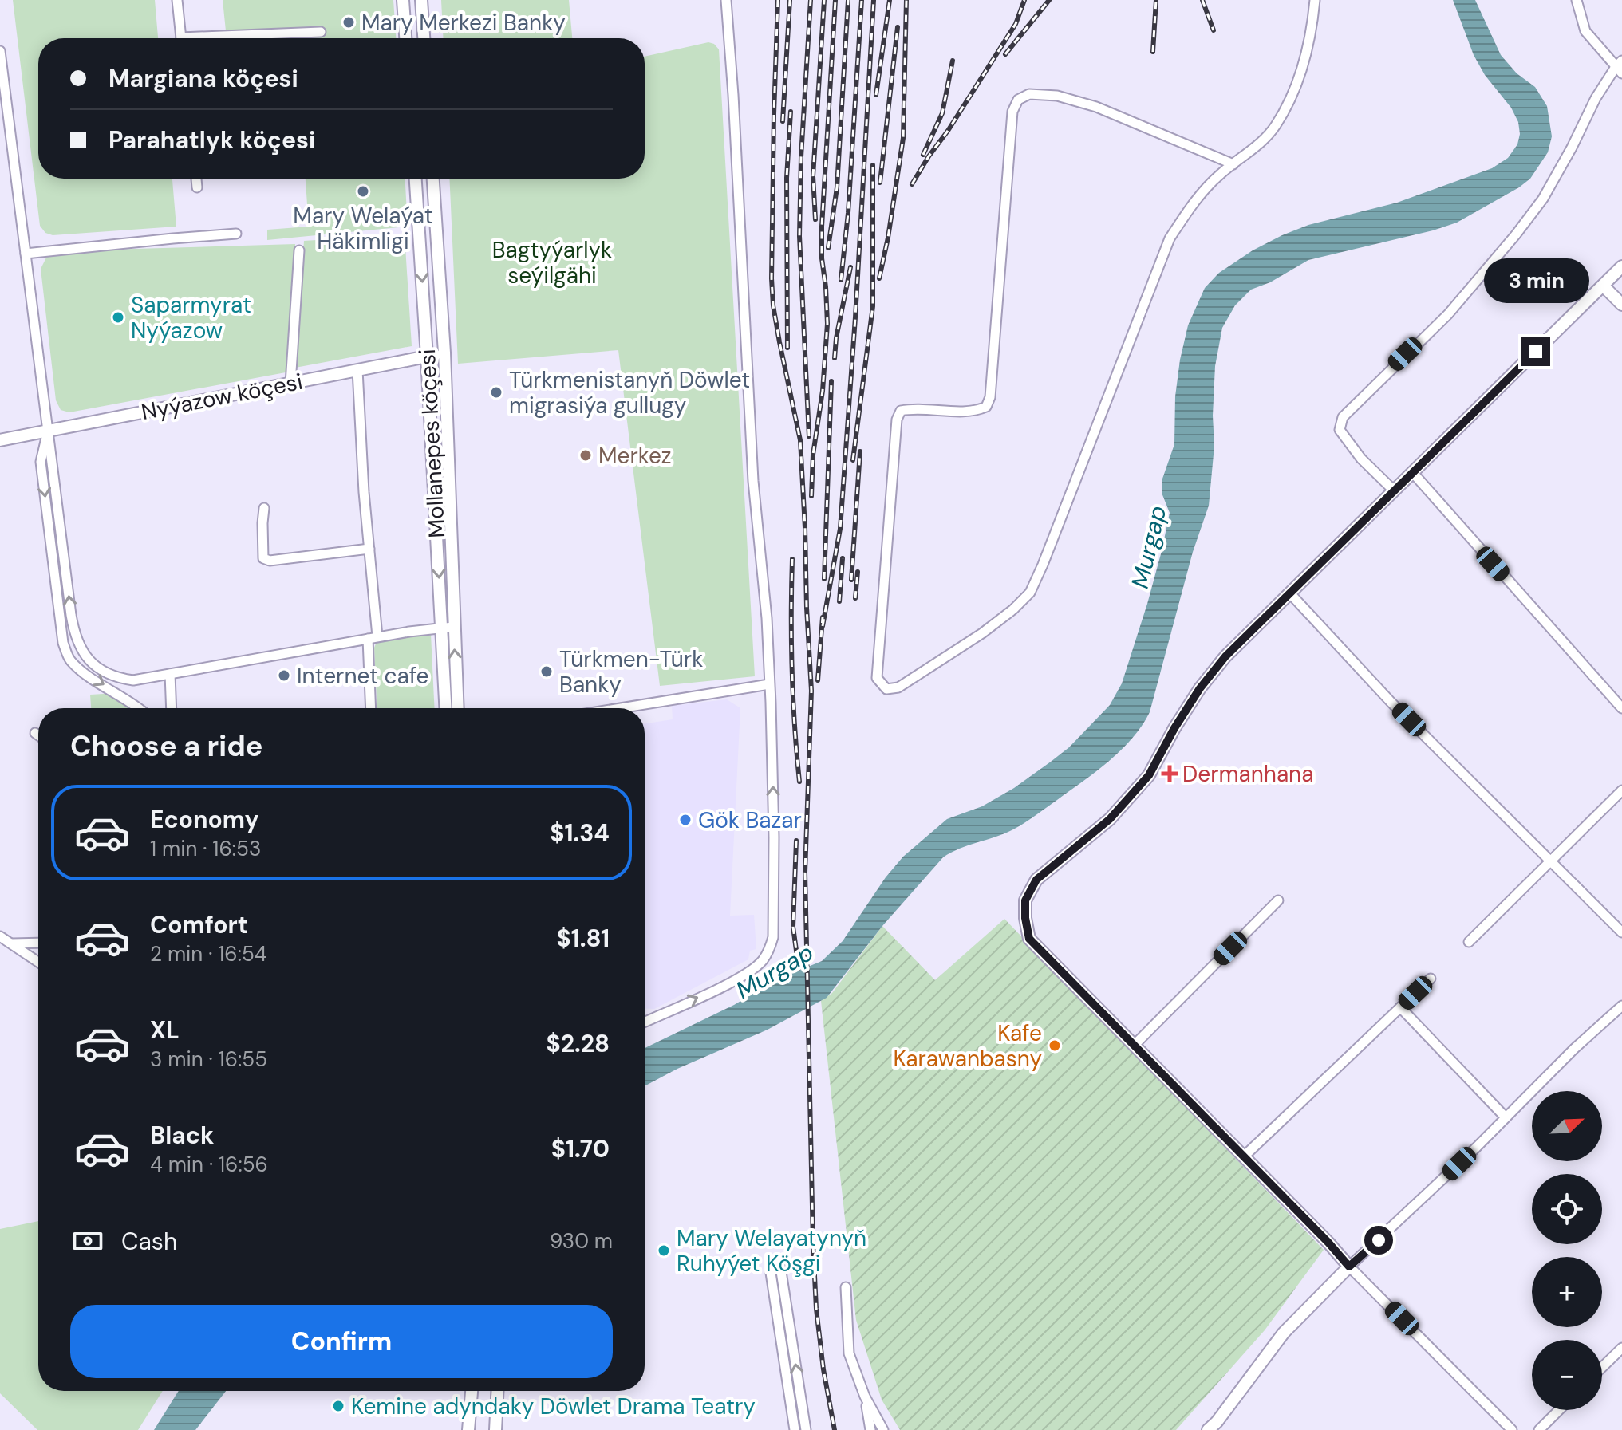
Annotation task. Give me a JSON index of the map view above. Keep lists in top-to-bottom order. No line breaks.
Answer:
{"streets":{"street":["Nyýazow köçesi","Mollanepes köçesi"]},"crossings":[["Nyýazow köçesi","Mollanepes köçesi"]],"water":["Murgap"],"parks":["Bagtyýarlyk seýilgähi"],"places":{"other":["Mary Merkezi Banky","Mary Welaýat Häkimligi","Saparmyrat Nyýazow","Türkmenistanyň Döwlet migrasiýa gullugy","Merkez","Türkmen-Türk Banky","Internet cafe","Gök Bazar","Kafe Karawanbasny","Mary Welayatynyň Ruhyýet Köşgi","Kemine adyndaky Döwlet Drama Teatry"],"health":["Dermanhana"]},"north":"top right","page":{"banner":["Margiana köçesi","Parahatlyk köçesi"],"bubble":"3 min","heading":"Choose a ride","list":[{"name":"Economy","note":"1 min · 16:53","value":"$1.34"},{"name":"Comfort","note":"2 min · 16:54","value":"$1.81"},{"name":"XL","note":"3 min · 16:55","value":"$2.28"},{"name":"Black","note":"4 min · 16:56","value":"$1.70"}],"map_buttons":["+","−"],"pay":["Cash","930 m"],"buttons":"Confirm"}}
